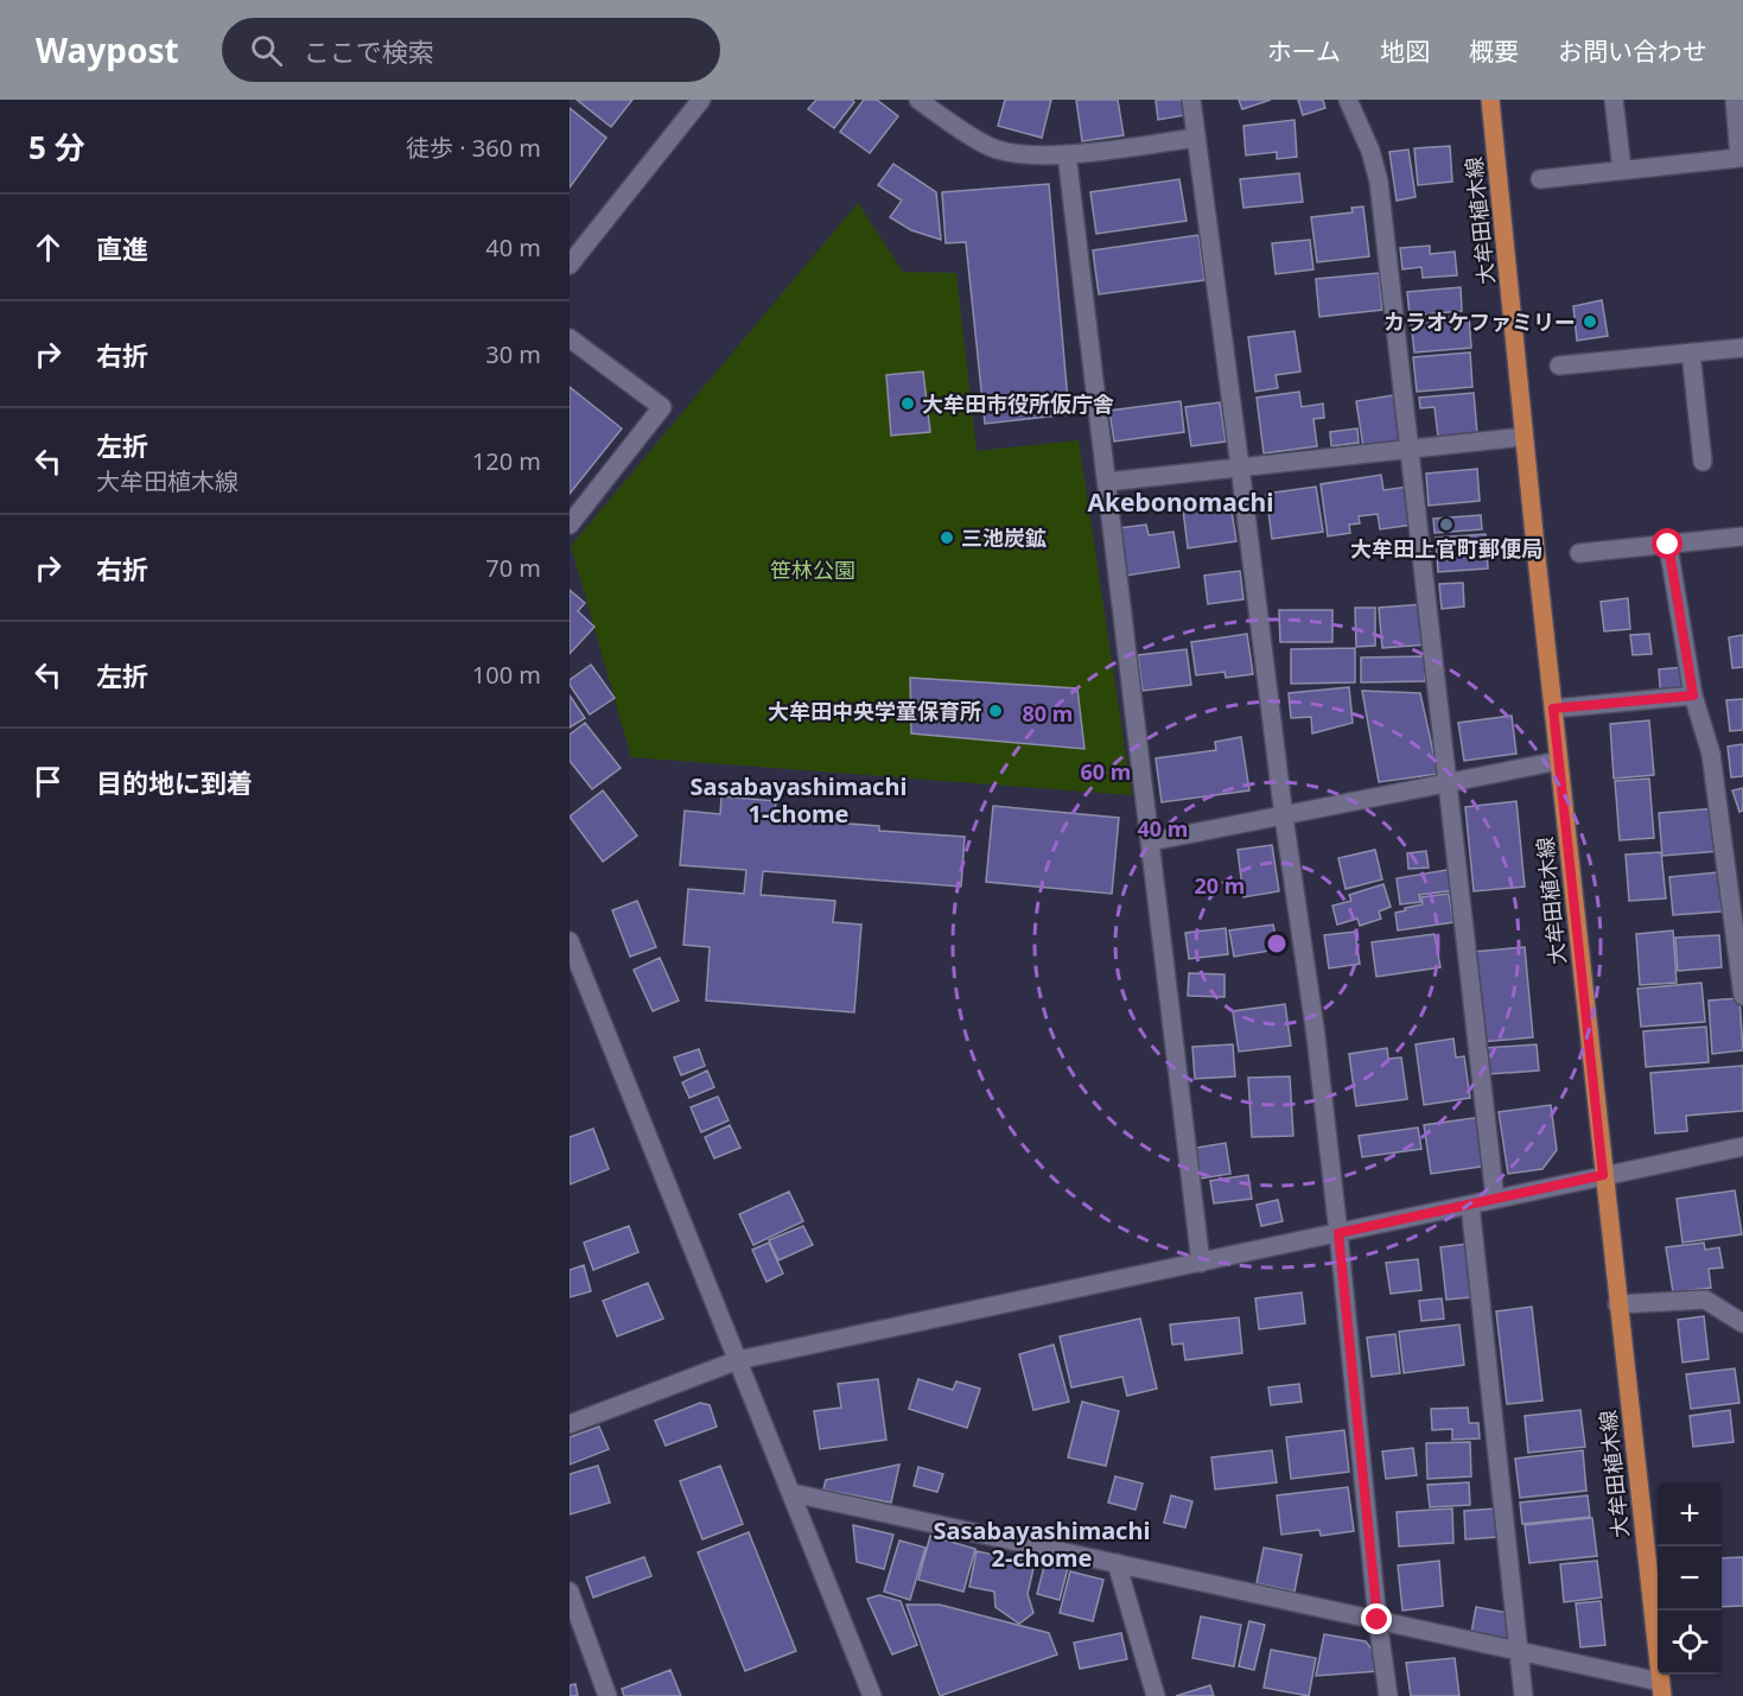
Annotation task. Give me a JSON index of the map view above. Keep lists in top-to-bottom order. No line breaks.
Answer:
{"streets":{"main road":["大牟田植木線"]},"districts":["Akebonomachi","Sasabayashimachi 1-chome","Sasabayashimachi 2-chome"],"parks":["笹林公園"],"places":["カラオケファミリー","大牟田市役所仮庁舎","大牟田上官町郵便局","三池炭鉱","大牟田中央学童保育所"],"page":{"header":"Waypost","search":"ここで検索","nav":["ホーム","地図","概要","お問い合わせ"],"heading":["5 分","徒歩 · 360 m"],"list":[["直進","40 m"],["右折","30 m"],["左折","大牟田植木線","120 m"],["右折","70 m"],["左折","100 m"],"目的地に到着"],"map_buttons":["+","−"]},"rings":["80 m","60 m","40 m","20 m"]}
